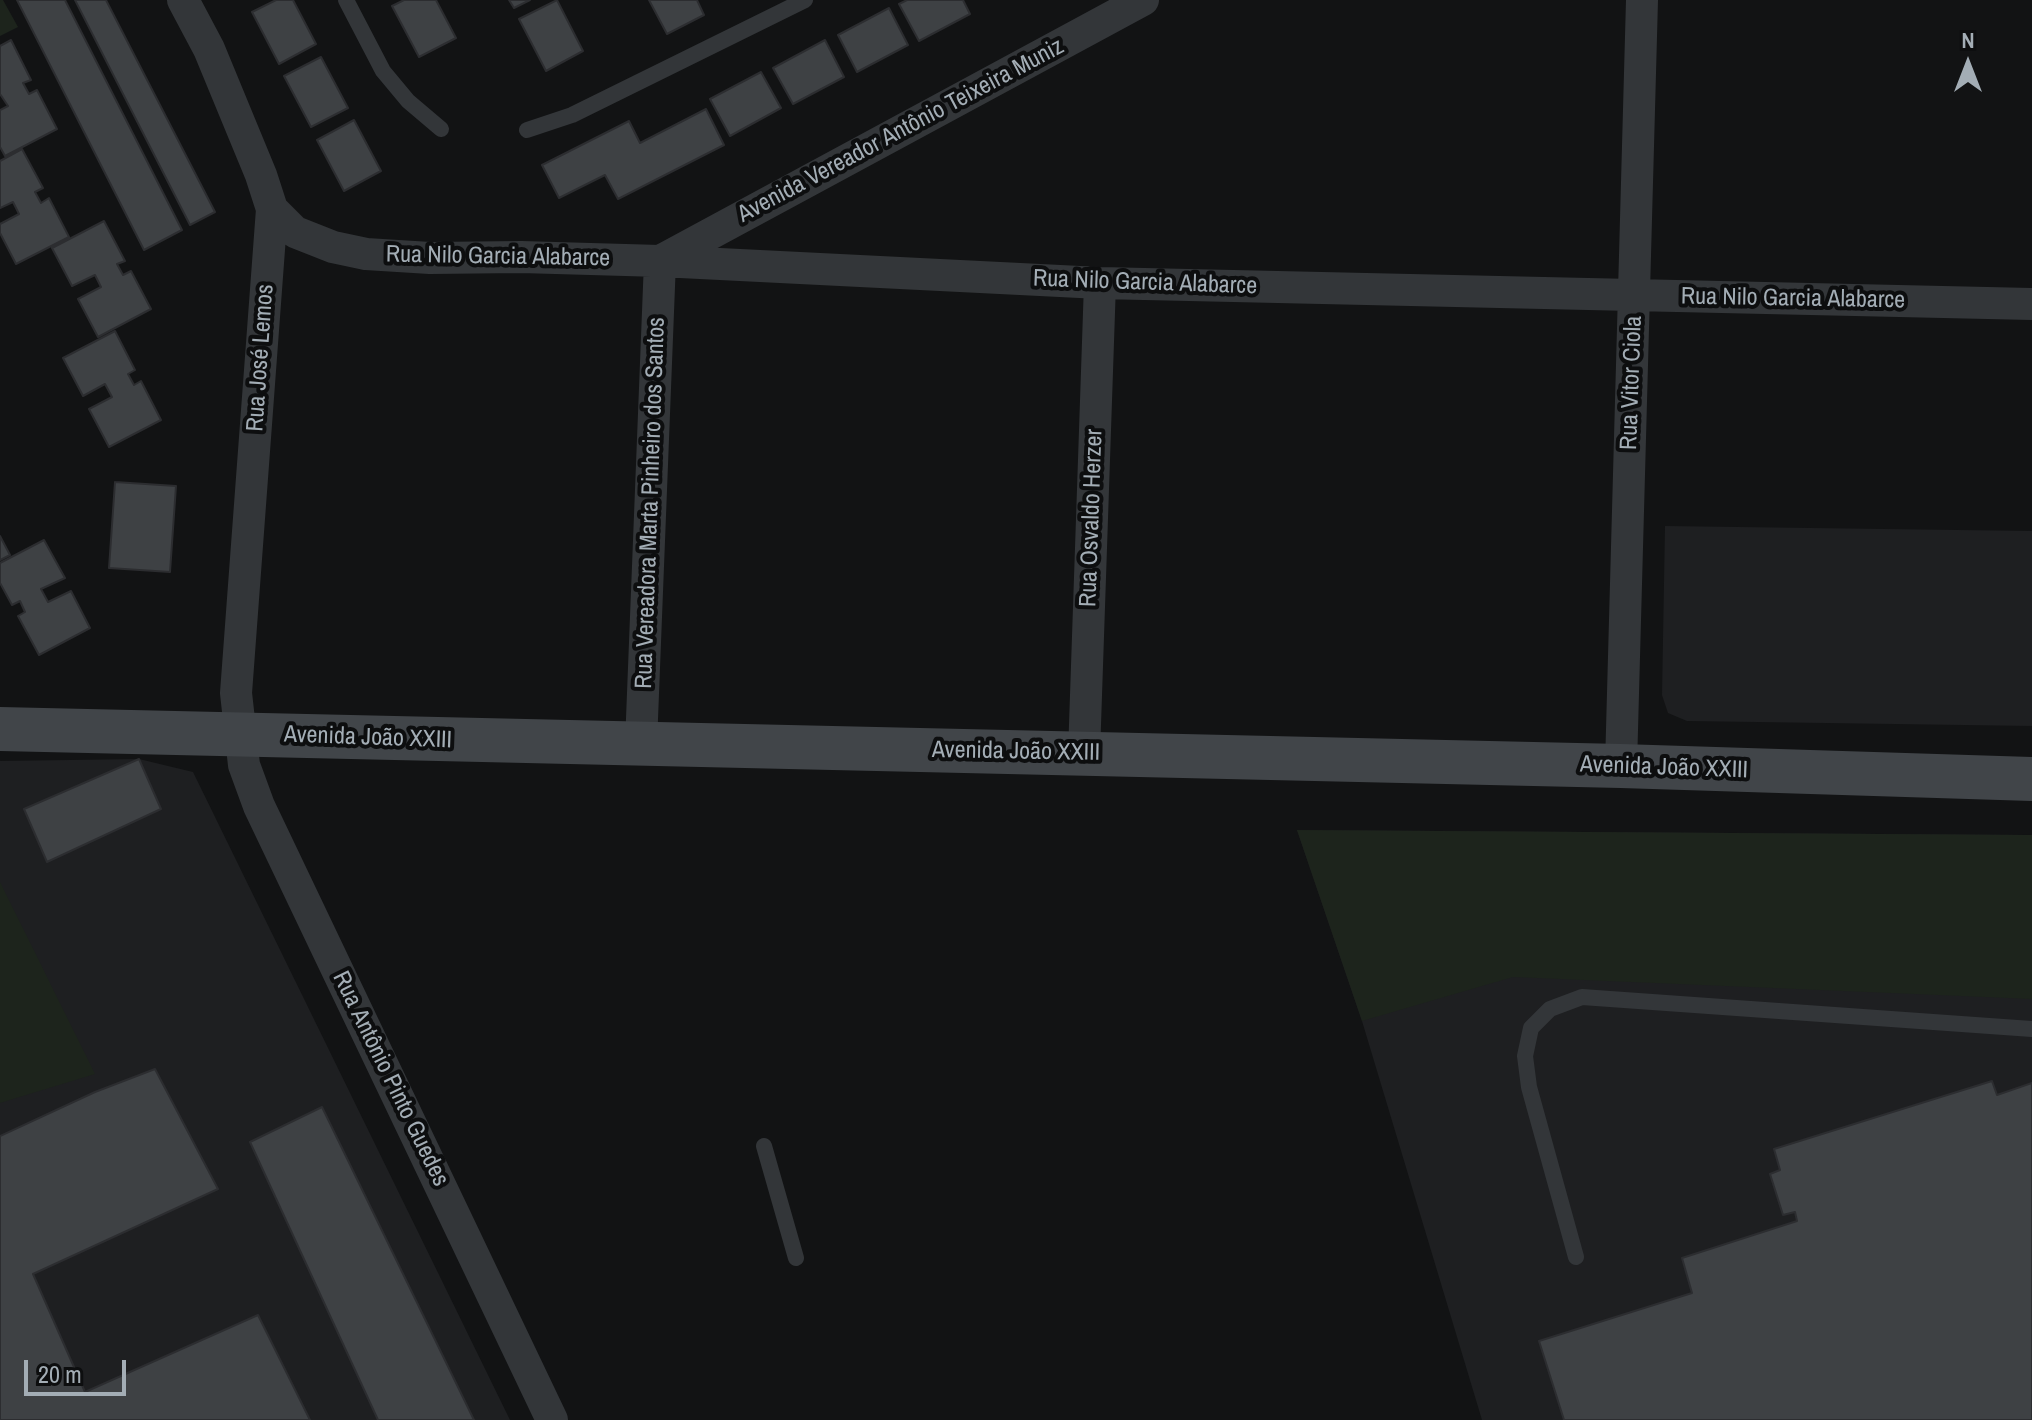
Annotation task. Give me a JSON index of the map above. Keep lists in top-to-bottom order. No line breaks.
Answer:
{"streets":{"main road":["Avenida João XXIII"],"street":["Avenida Vereador Antônio Teixeira Muniz","Rua Nilo Garcia Alabarce","Rua José Lemos","Rua Vitor Ciola","Rua Vereadora Marta Pinheiro dos Santos","Rua Osvaldo Herzer","Rua Antônio Pinto Guedes"]},"crossings":[["Avenida Vereador Antônio Teixeira Muniz","Rua Nilo Garcia Alabarce"],["Avenida Vereador Antônio Teixeira Muniz","Rua Vereadora Marta Pinheiro dos Santos"],["Rua Nilo Garcia Alabarce","Rua José Lemos"],["Rua Nilo Garcia Alabarce","Rua Vitor Ciola"],["Rua Nilo Garcia Alabarce","Rua Vereadora Marta Pinheiro dos Santos"],["Rua Nilo Garcia Alabarce","Rua Osvaldo Herzer"],["Rua José Lemos","Avenida João XXIII"],["Rua José Lemos","Rua Antônio Pinto Guedes"],["Rua Vitor Ciola","Avenida João XXIII"],["Rua Vereadora Marta Pinheiro dos Santos","Avenida João XXIII"],["Rua Osvaldo Herzer","Avenida João XXIII"],["Avenida João XXIII","Rua Antônio Pinto Guedes"]],"scale_bar":"20 m","north":"top"}
